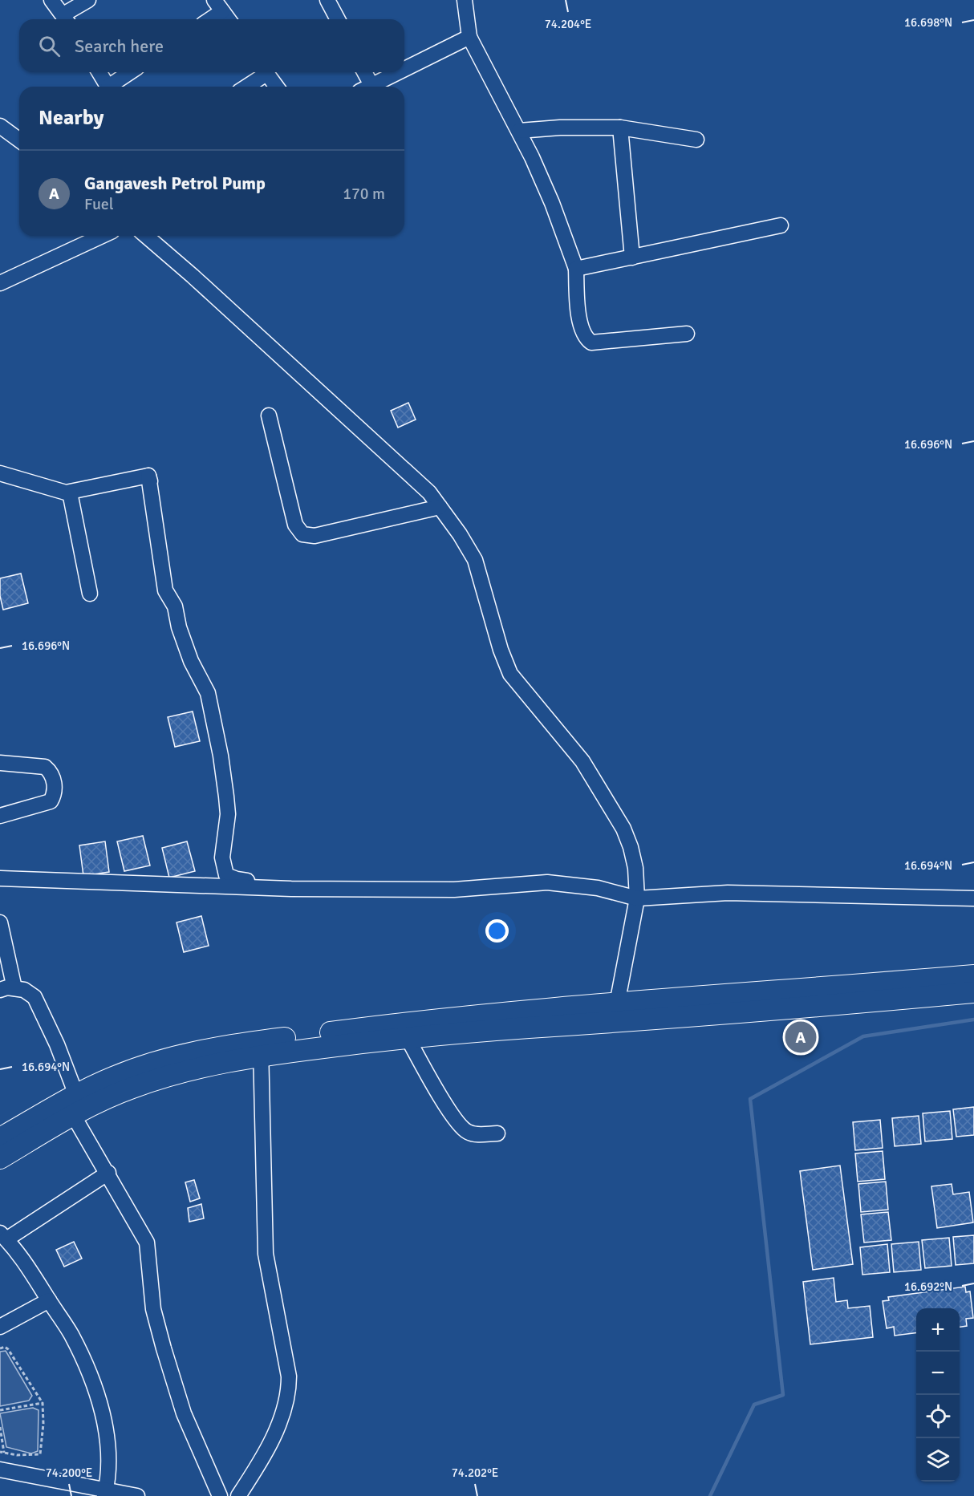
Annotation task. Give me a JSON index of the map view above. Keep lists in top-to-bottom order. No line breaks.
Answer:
{"page":{"search":"Search here","heading":"Nearby","list":[{"mark":"A","name":"Gangavesh Petrol Pump","note":"Fuel","value":"170 m"}],"pins":"A","map_buttons":["+","−"]},"coordinates":["16.698°N","74.204°E","16.696°N","16.694°N","16.692°N","74.200°E","74.202°E"]}
